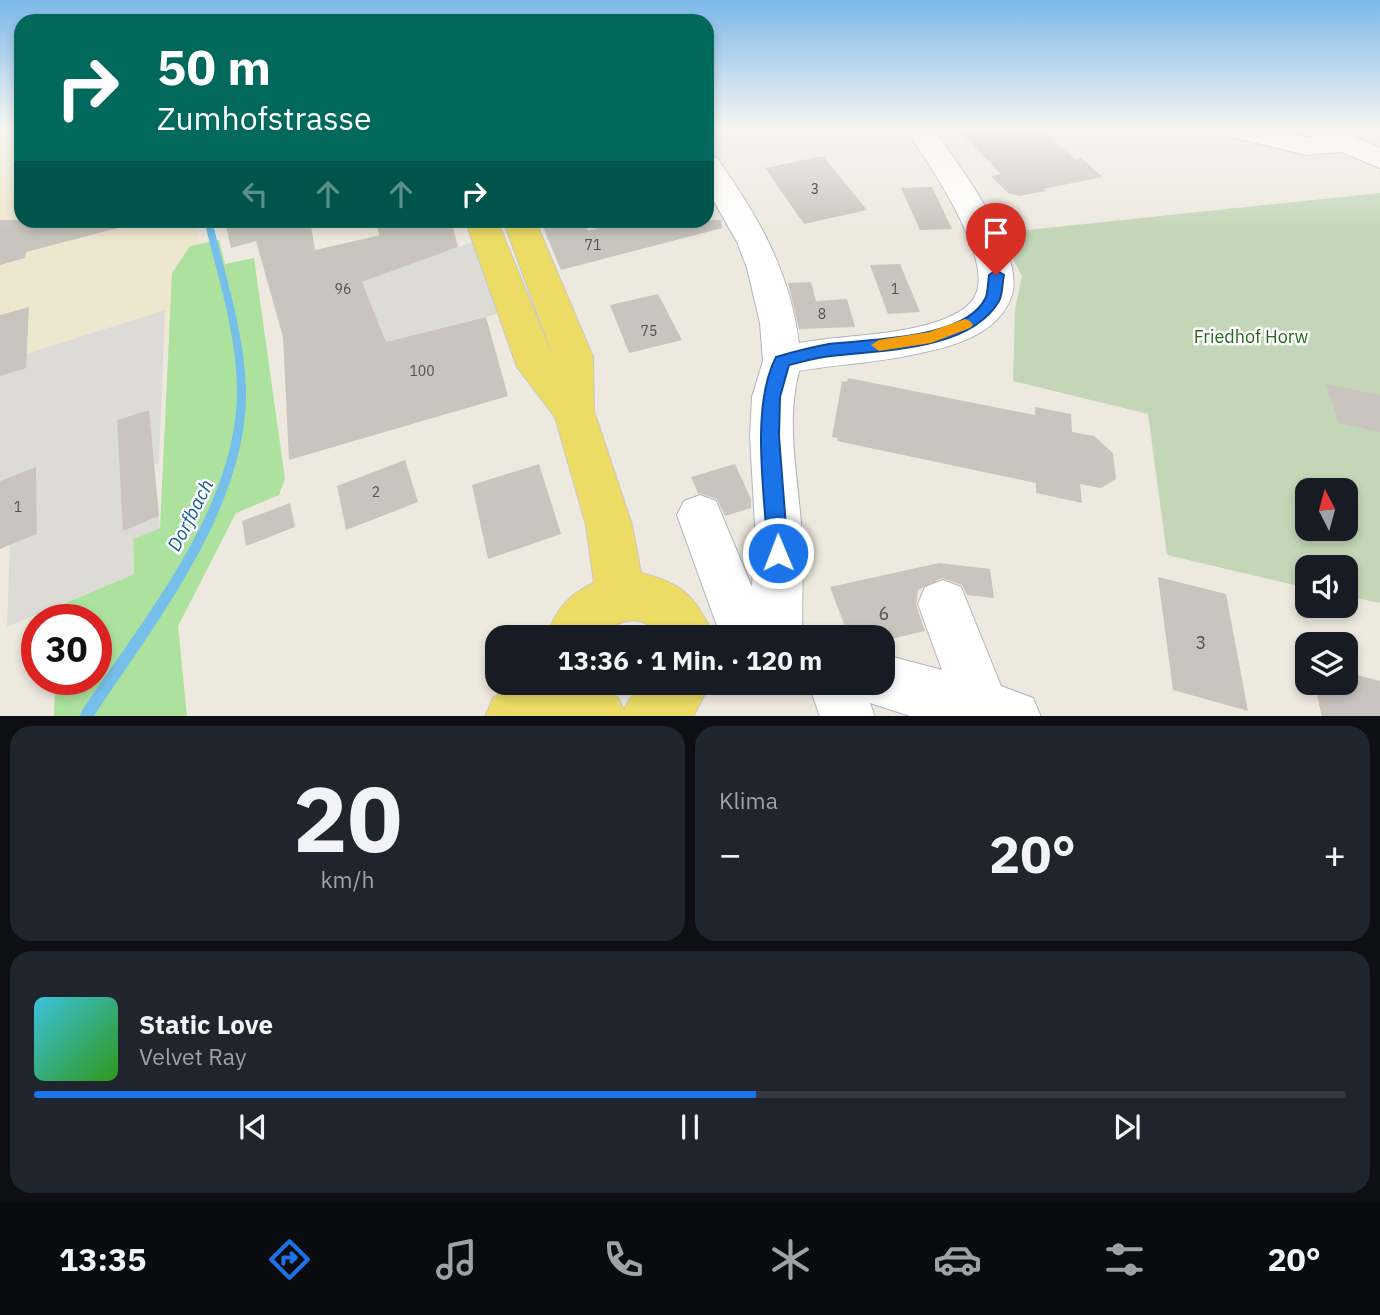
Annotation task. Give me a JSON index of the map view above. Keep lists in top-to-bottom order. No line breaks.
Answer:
{"water":["Dorfbach"],"parks":["Friedhof Horw"],"house_numbers":["3","71","96","1","8","75","100","2","1","6","3"],"north":"top","page":{"turn":["50 m","Zumhofstrasse"],"limit":"30","trip":"13:36 · 1 Min. · 120 m","tile":[["20","km/h"],"Klima"],"heat":["−","20°","+"],"song":["Static Love","Velvet Ray"],"tabs":["13:35","20°"]}}
